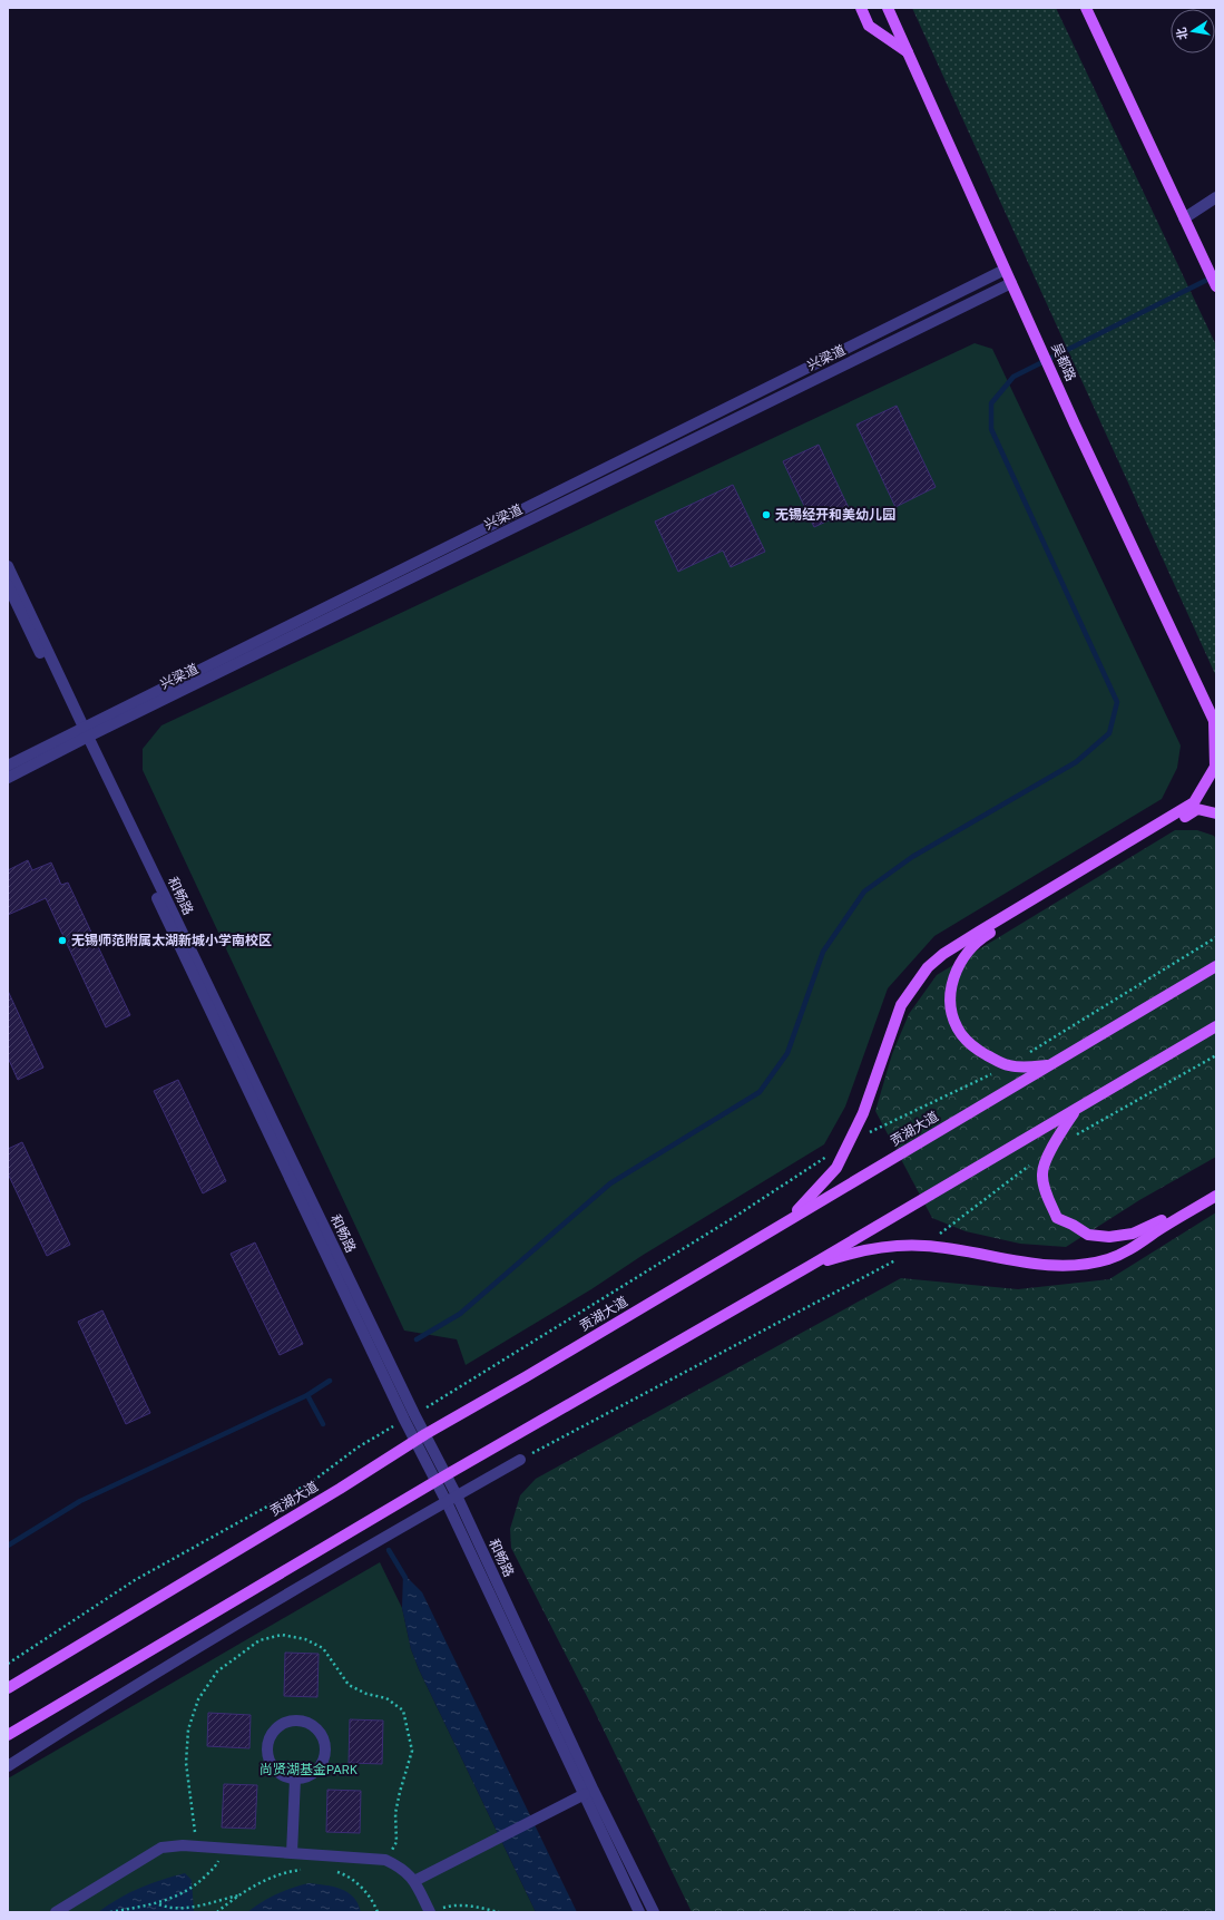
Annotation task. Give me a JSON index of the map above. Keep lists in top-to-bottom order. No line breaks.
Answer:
{"streets":{"main road":["吴都路","贡湖大道"],"street":["兴梁道","和畅路"]},"crossings":[["兴梁道","吴都路"],["兴梁道","和畅路"],["和畅路","贡湖大道"]],"parks":["尚贤湖基金PARK"],"places":["无锡经开和美幼儿园","无锡师范附属太湖新城小学南校区"],"north":"left"}
